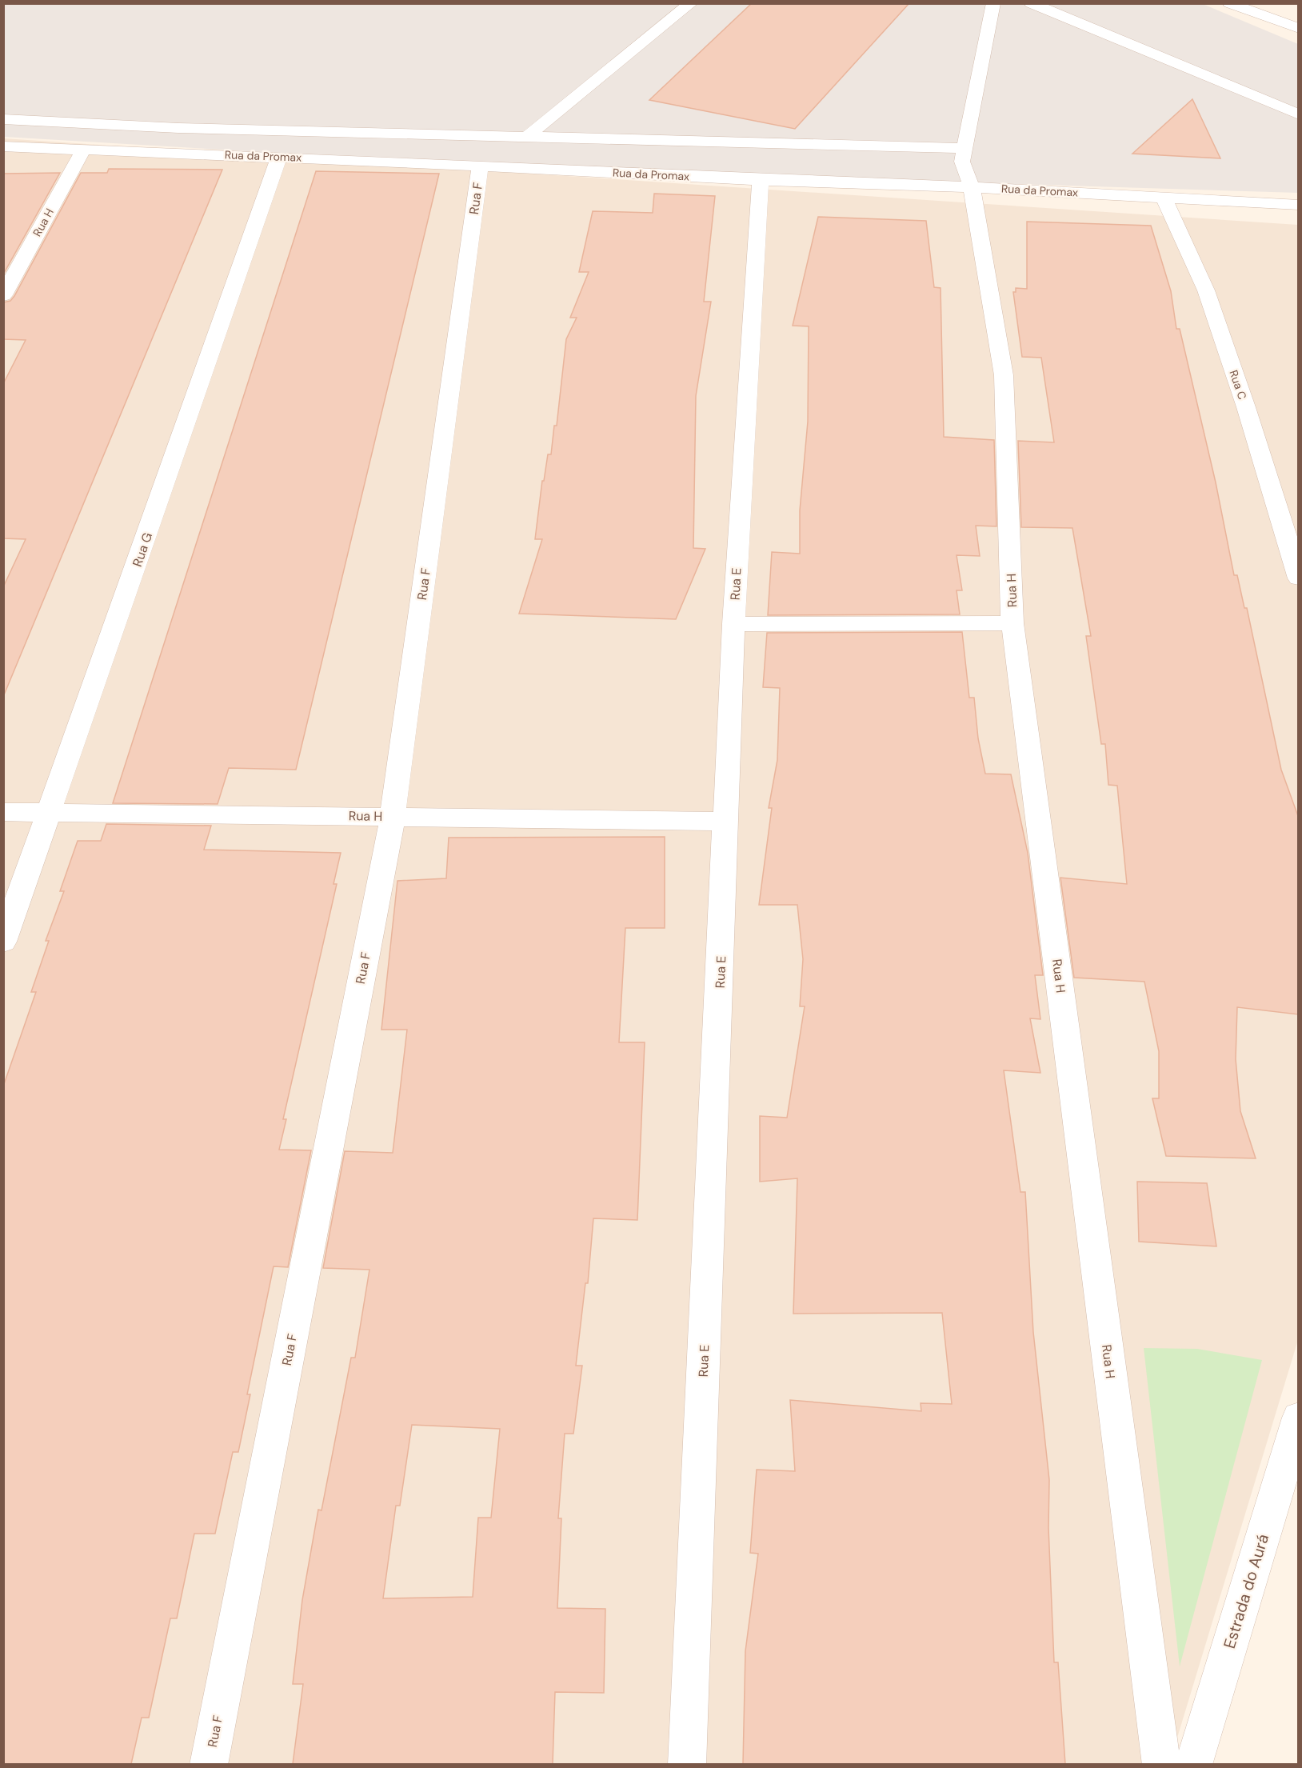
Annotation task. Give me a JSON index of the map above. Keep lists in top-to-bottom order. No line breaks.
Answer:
{"streets":{"street":["Rua da Promax","Rua F","Rua H","Rua C","Rua G","Rua E","Estrada do Aurá"]},"crossings":[["Rua da Promax","Rua F"],["Rua da Promax","Rua H"],["Rua da Promax","Rua C"],["Rua da Promax","Rua G"],["Rua da Promax","Rua E"],["Rua F","Rua H"],["Rua H","Rua G"],["Rua H","Rua E"]]}
